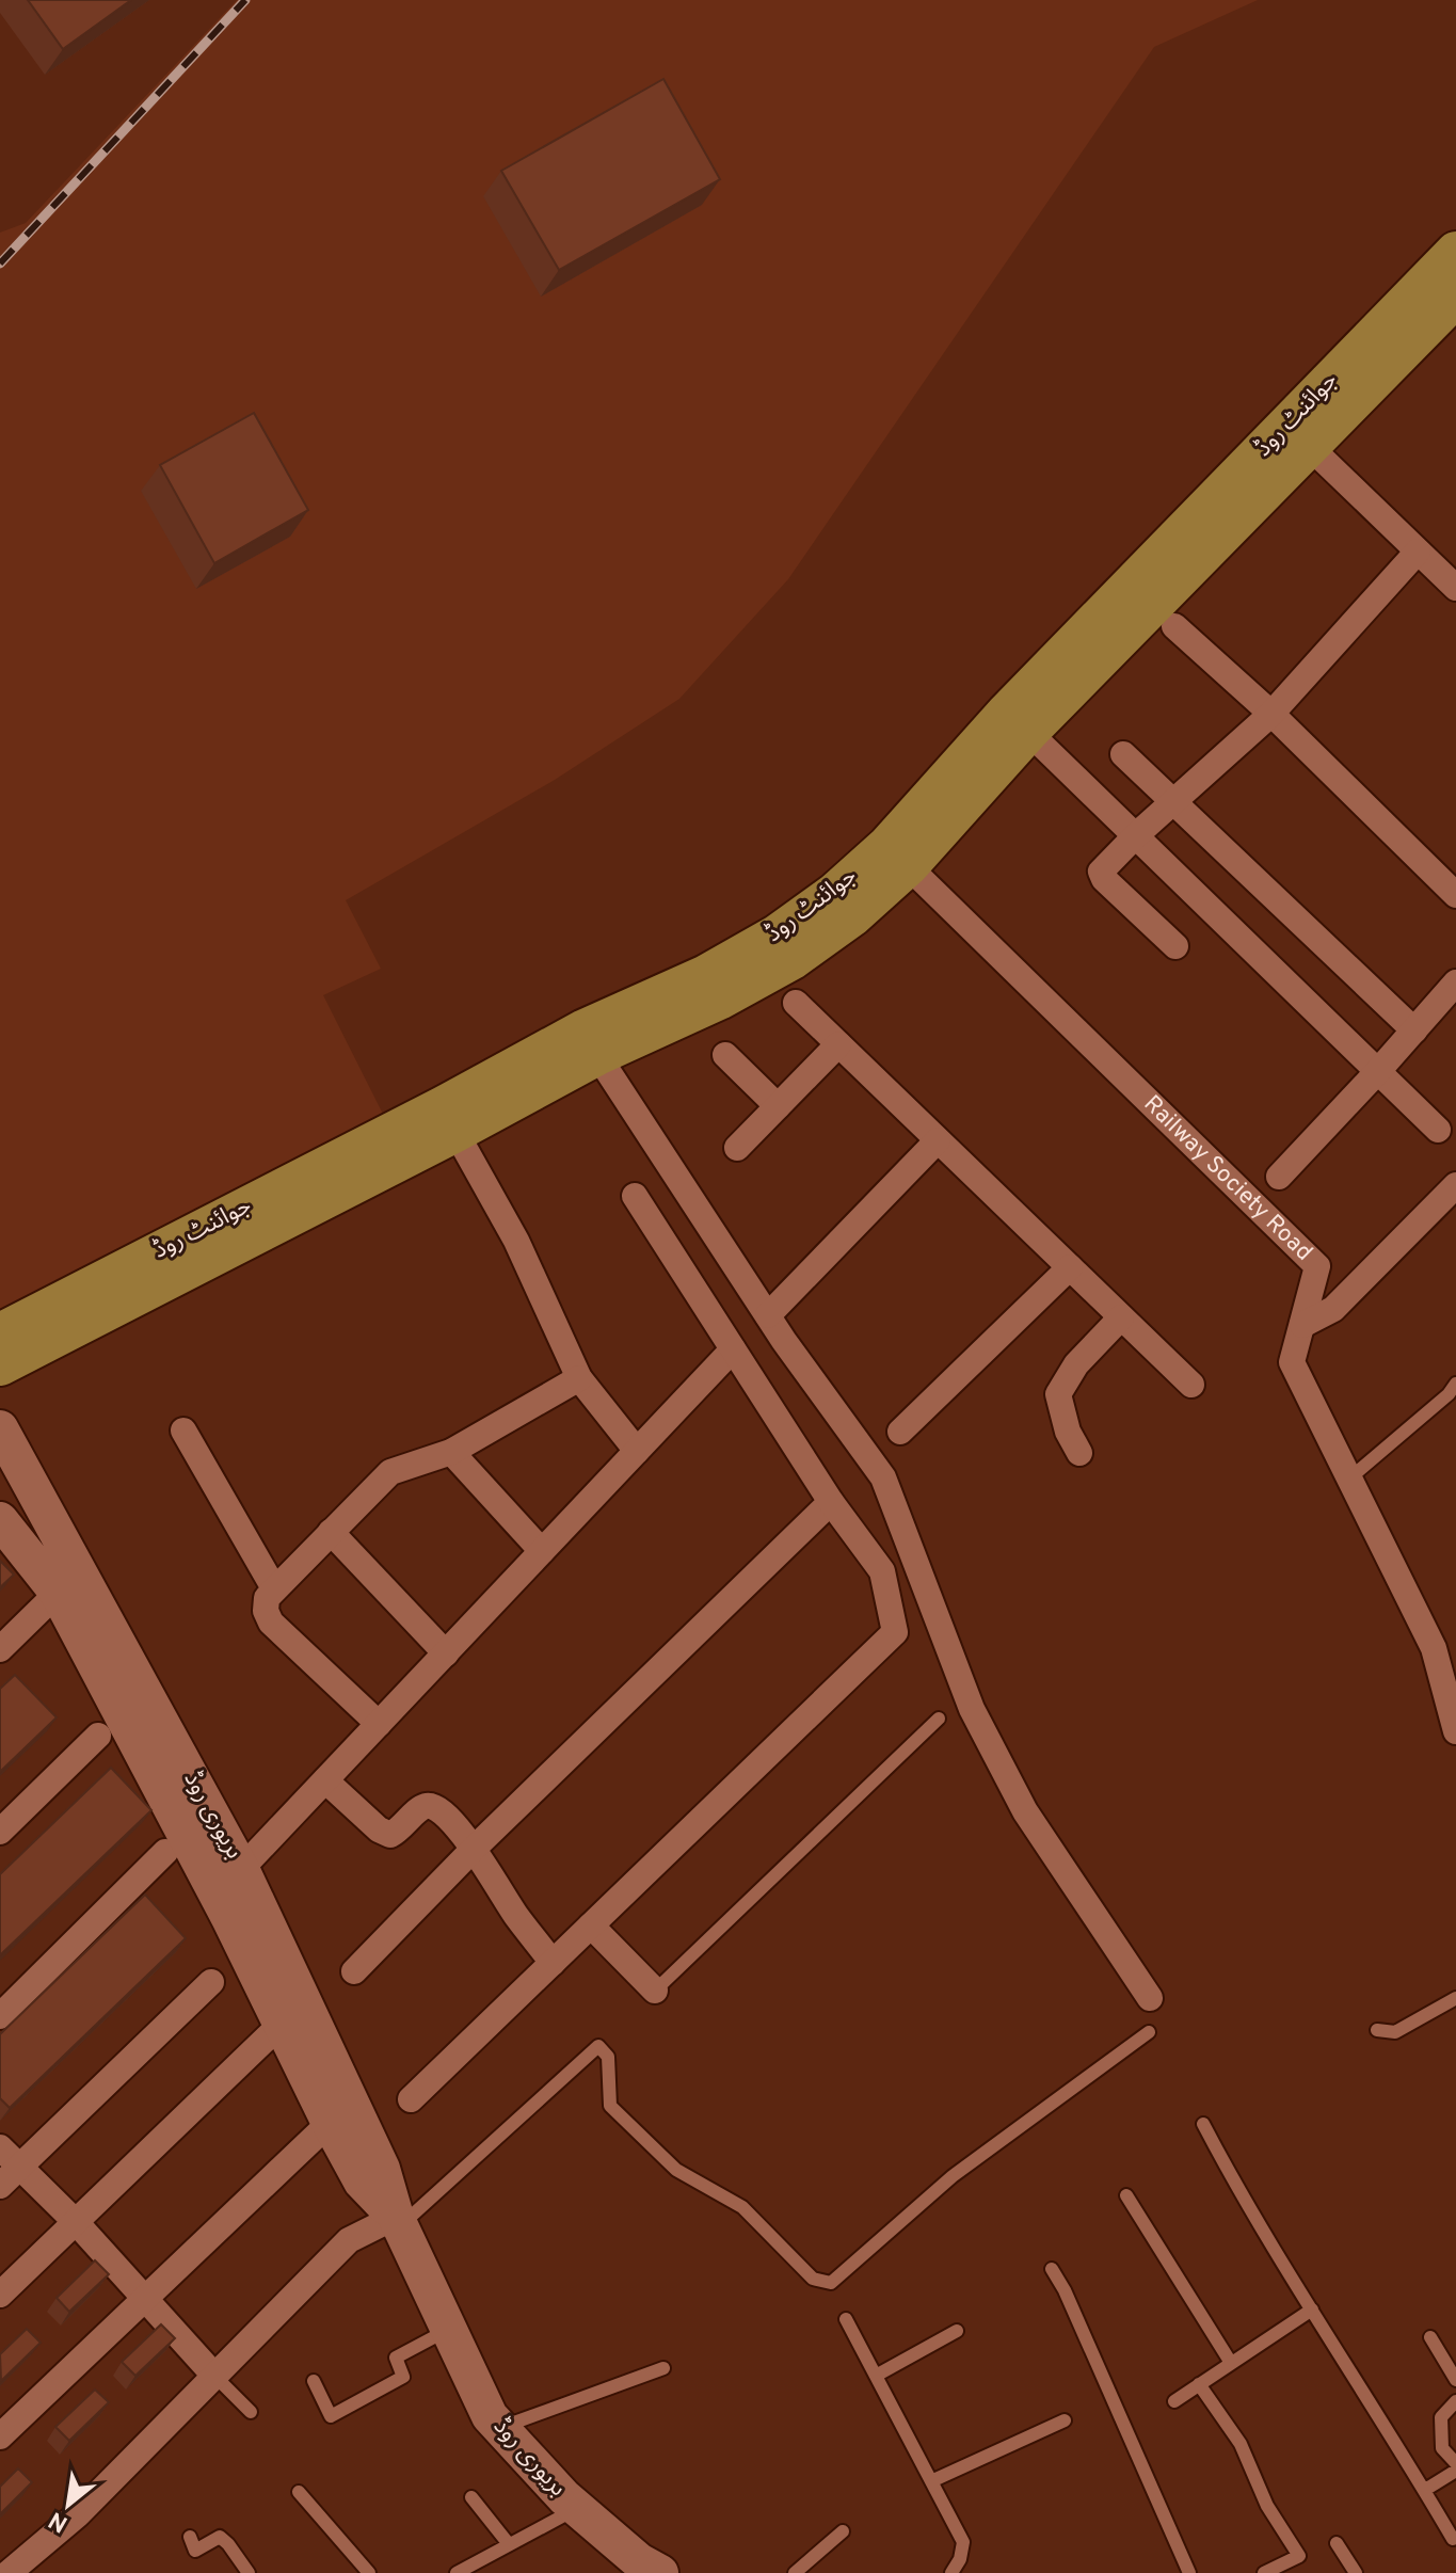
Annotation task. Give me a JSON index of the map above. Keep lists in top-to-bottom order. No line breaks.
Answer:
{"streets":{"main road":["جوائنٹ روڈ","بریوری روڈ"],"street":["Railway Society Road"]},"crossings":[["جوائنٹ روڈ","Railway Society Road"]],"north":"bottom left"}
